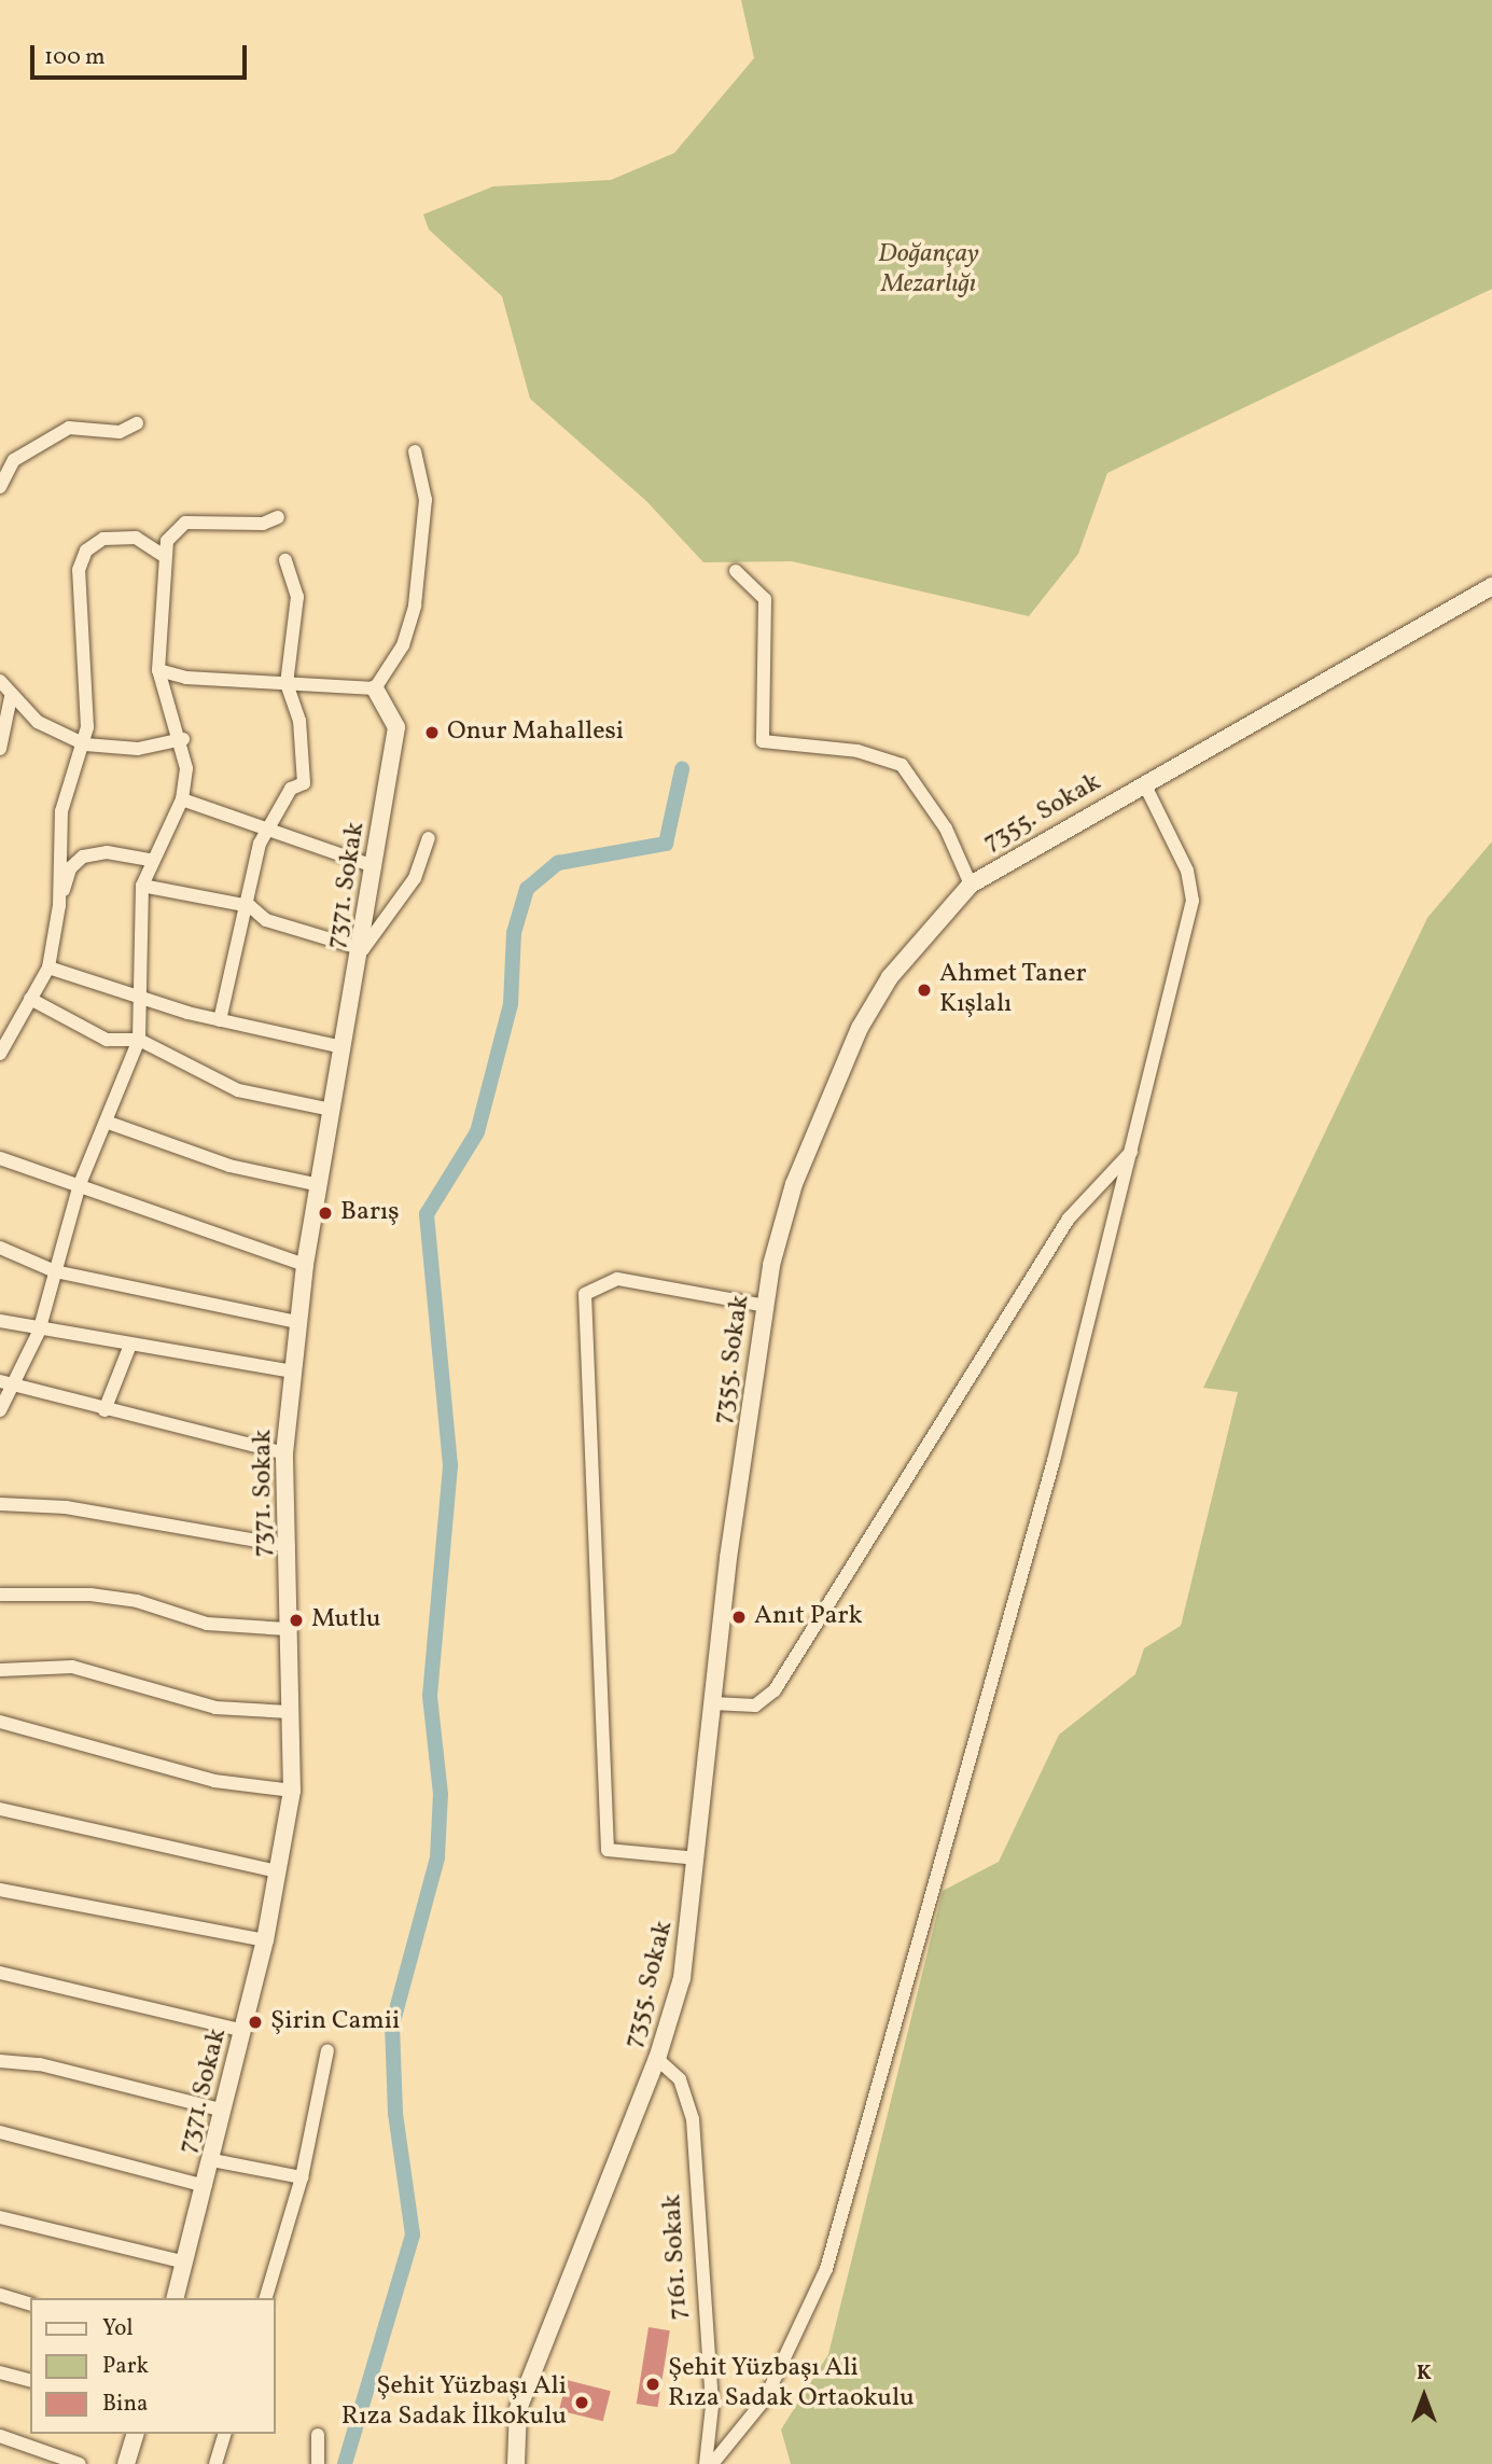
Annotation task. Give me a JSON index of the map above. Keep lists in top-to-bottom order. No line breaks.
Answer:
{"streets":{"street":["7355. Sokak","7371. Sokak","7161. Sokak"]},"crossings":[["7355. Sokak","7161. Sokak"]],"parks":["Doğançay Mezarlığı"],"places":["Onur Mahallesi","Ahmet Taner Kışlalı","Barış","Anıt Park","Mutlu","Şirin Camii","Şehit Yüzbaşı Ali Rıza Sadak Ortaokulu","Şehit Yüzbaşı Ali Rıza Sadak İlkokulu"],"legend":["Yol","Park","Bina"],"scale_bar":"100 m","north":"top"}
